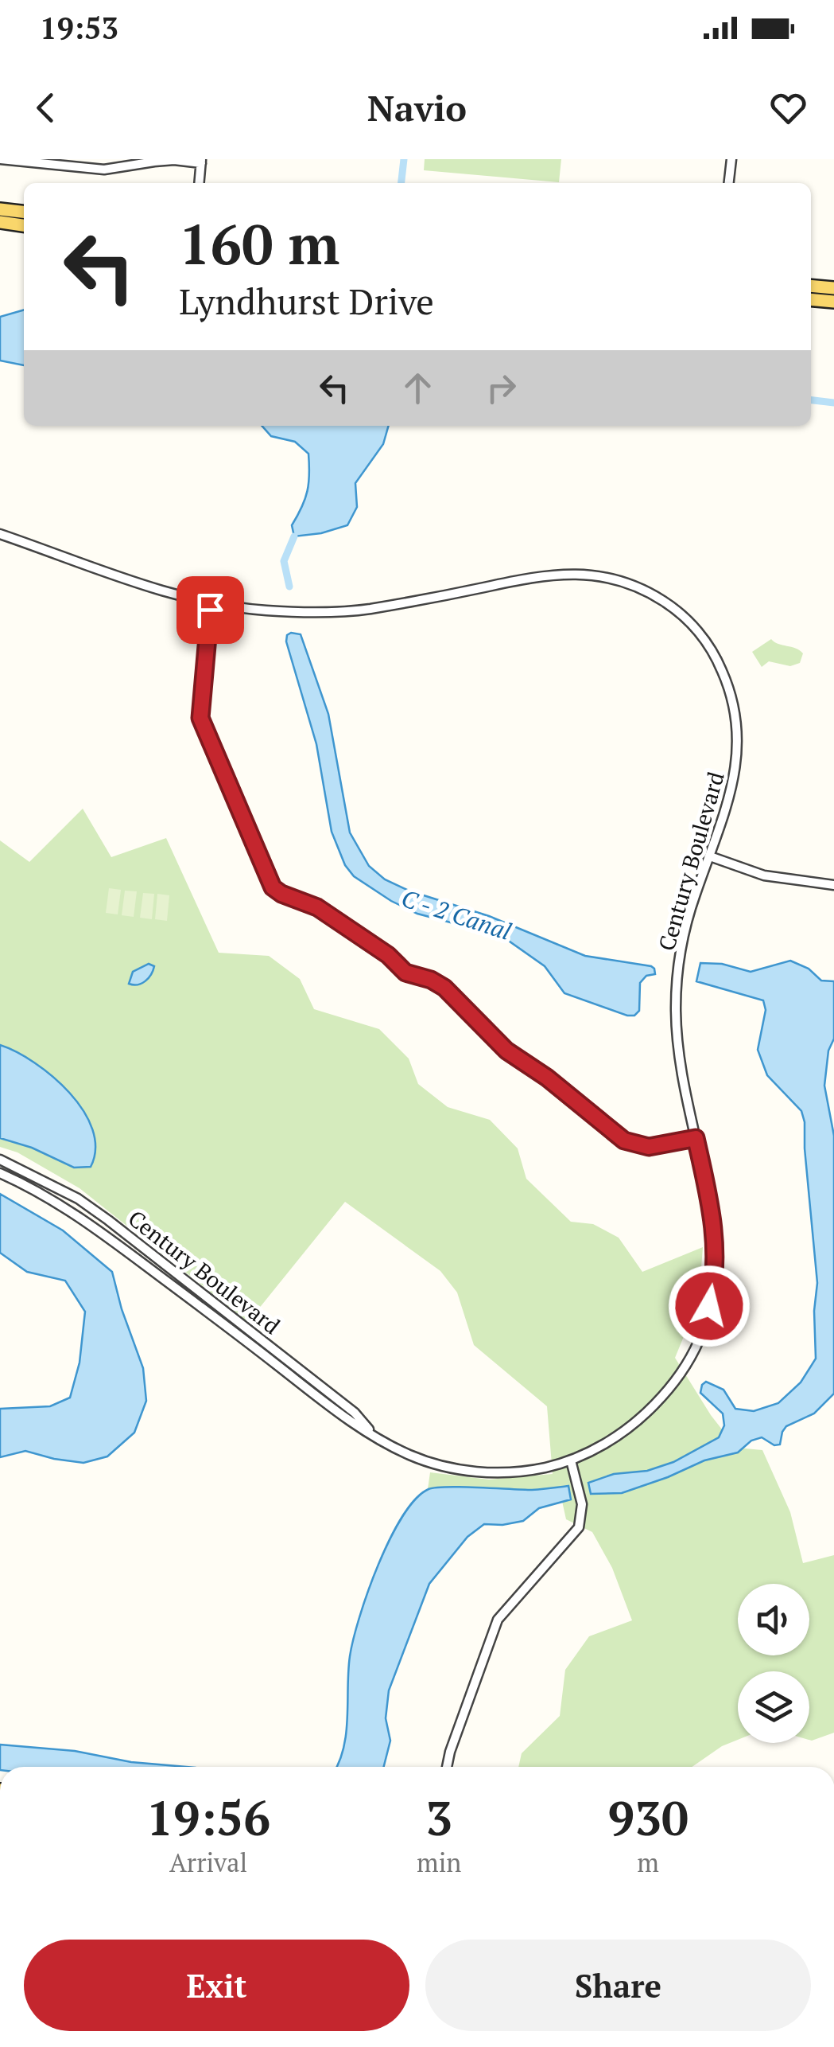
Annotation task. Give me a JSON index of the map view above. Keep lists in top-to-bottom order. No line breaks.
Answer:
{"streets":{"street":["Century Boulevard"]},"water":["C - 2 Canal"],"page":{"status":"19:53","header":"Navio","turn":["160 m","Lyndhurst Drive"],"eta":["19:56","Arrival","3","min","930","m"],"buttons":["Exit","Share"]}}
